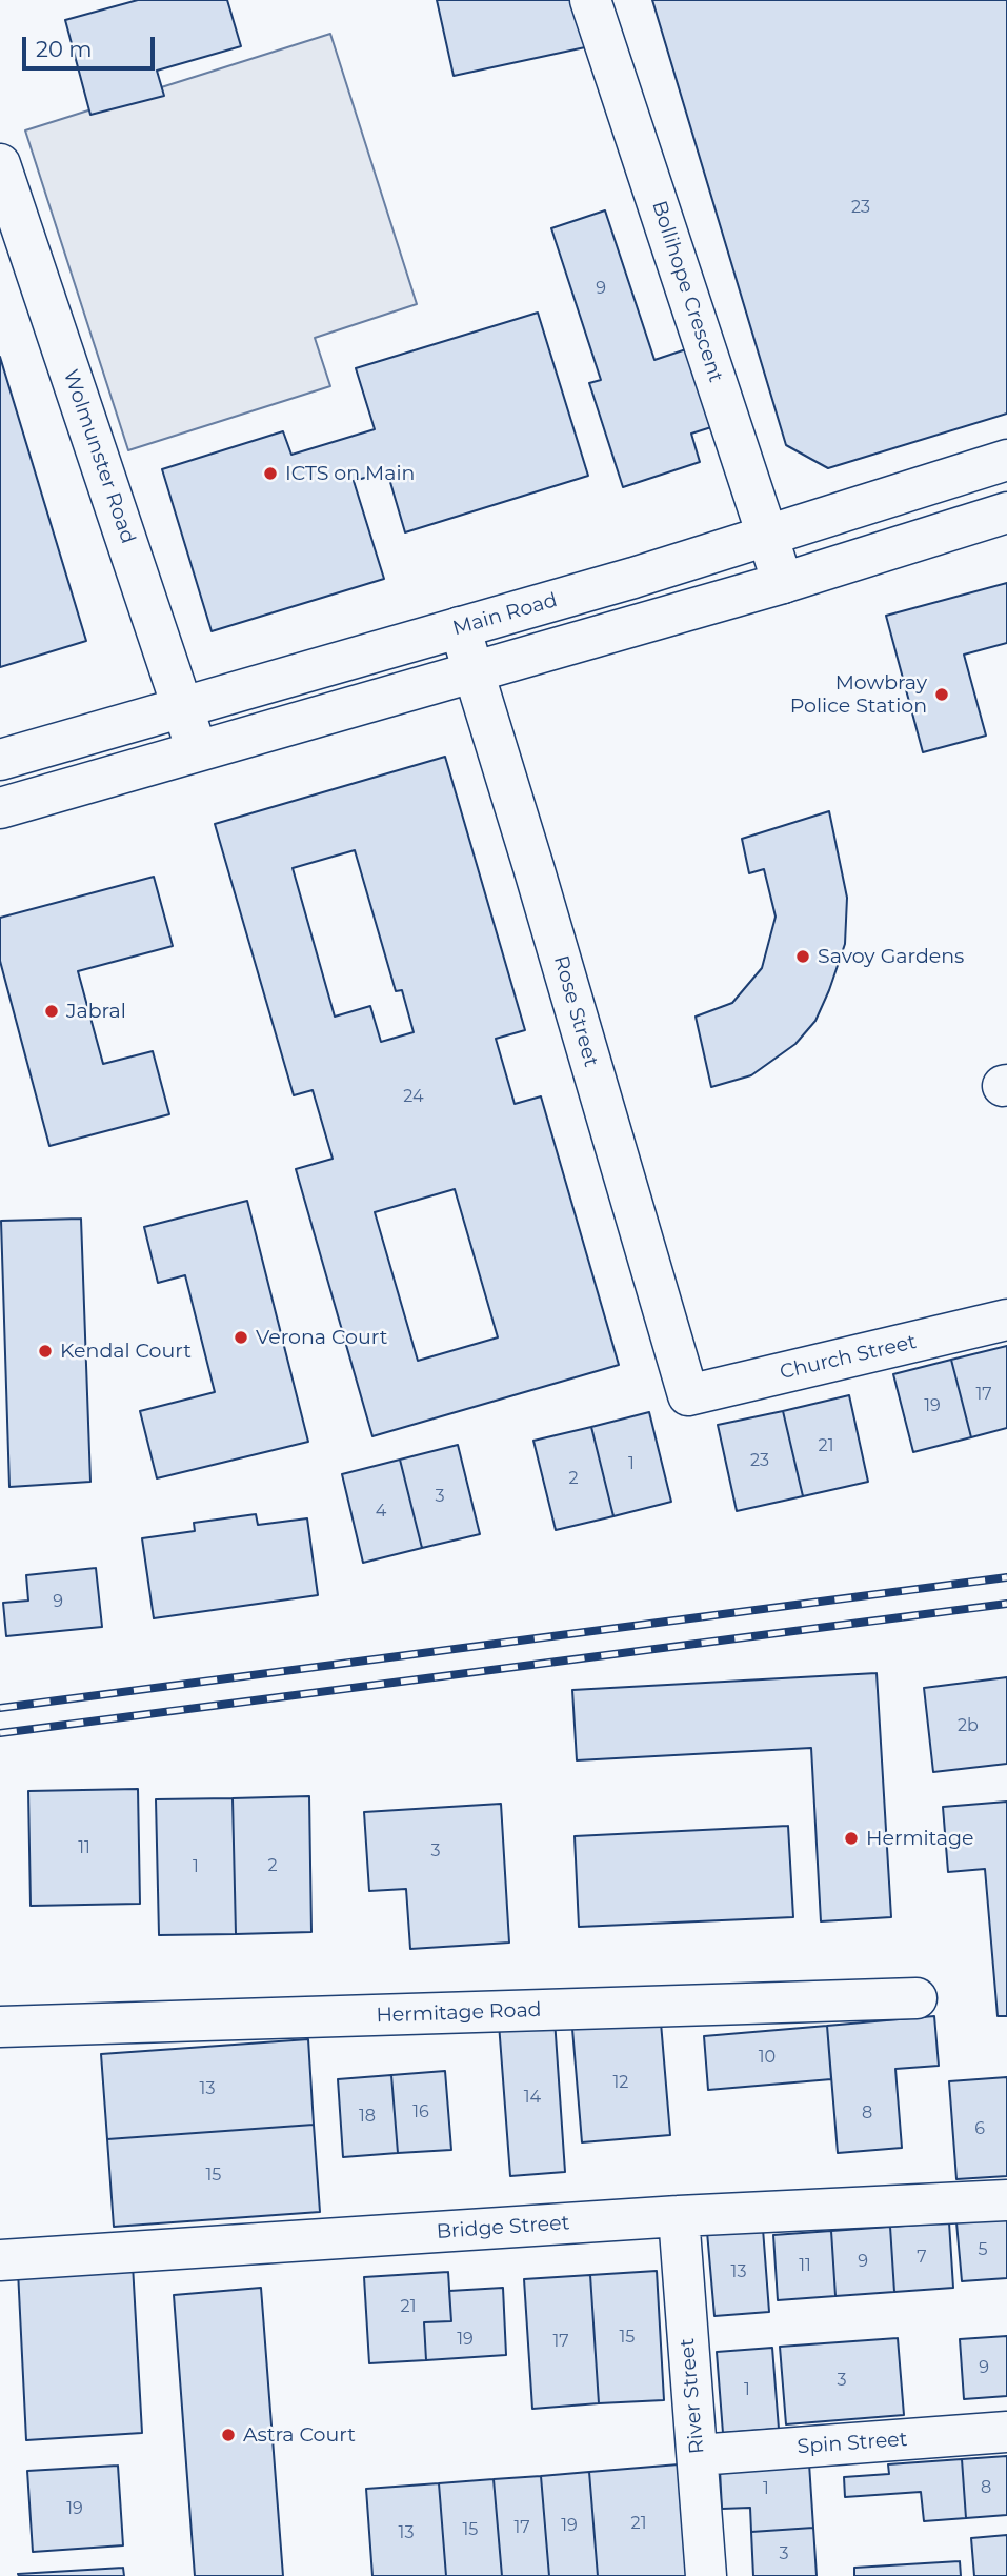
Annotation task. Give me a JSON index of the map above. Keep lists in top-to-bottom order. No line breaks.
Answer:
{"streets":{"street":["Bollihope Crescent","Wolmunster Road","Main Road","Rose Street","Church Street","Hermitage Road","Bridge Street","River Street","Spin Street"]},"crossings":[["Bollihope Crescent","Main Road"],["Wolmunster Road","Main Road"],["Main Road","Rose Street"],["Rose Street","Church Street"],["Bridge Street","River Street"],["River Street","Spin Street"]],"places":["ICTS on Main","Mowbray Police Station","Savoy Gardens","Jabral","Verona Court","Kendal Court","Hermitage","Astra Court"],"house_numbers":["23","9","24","17","19","21","23","1","2","3","4","9","2b","11","3","2","1","10","12","13","14","16","8","18","6","15","5","7","9","11","13","21","15","19","17","9","3","1","8","1","19","21","19","17","15","13","3"],"scale_bar":"20 m"}
